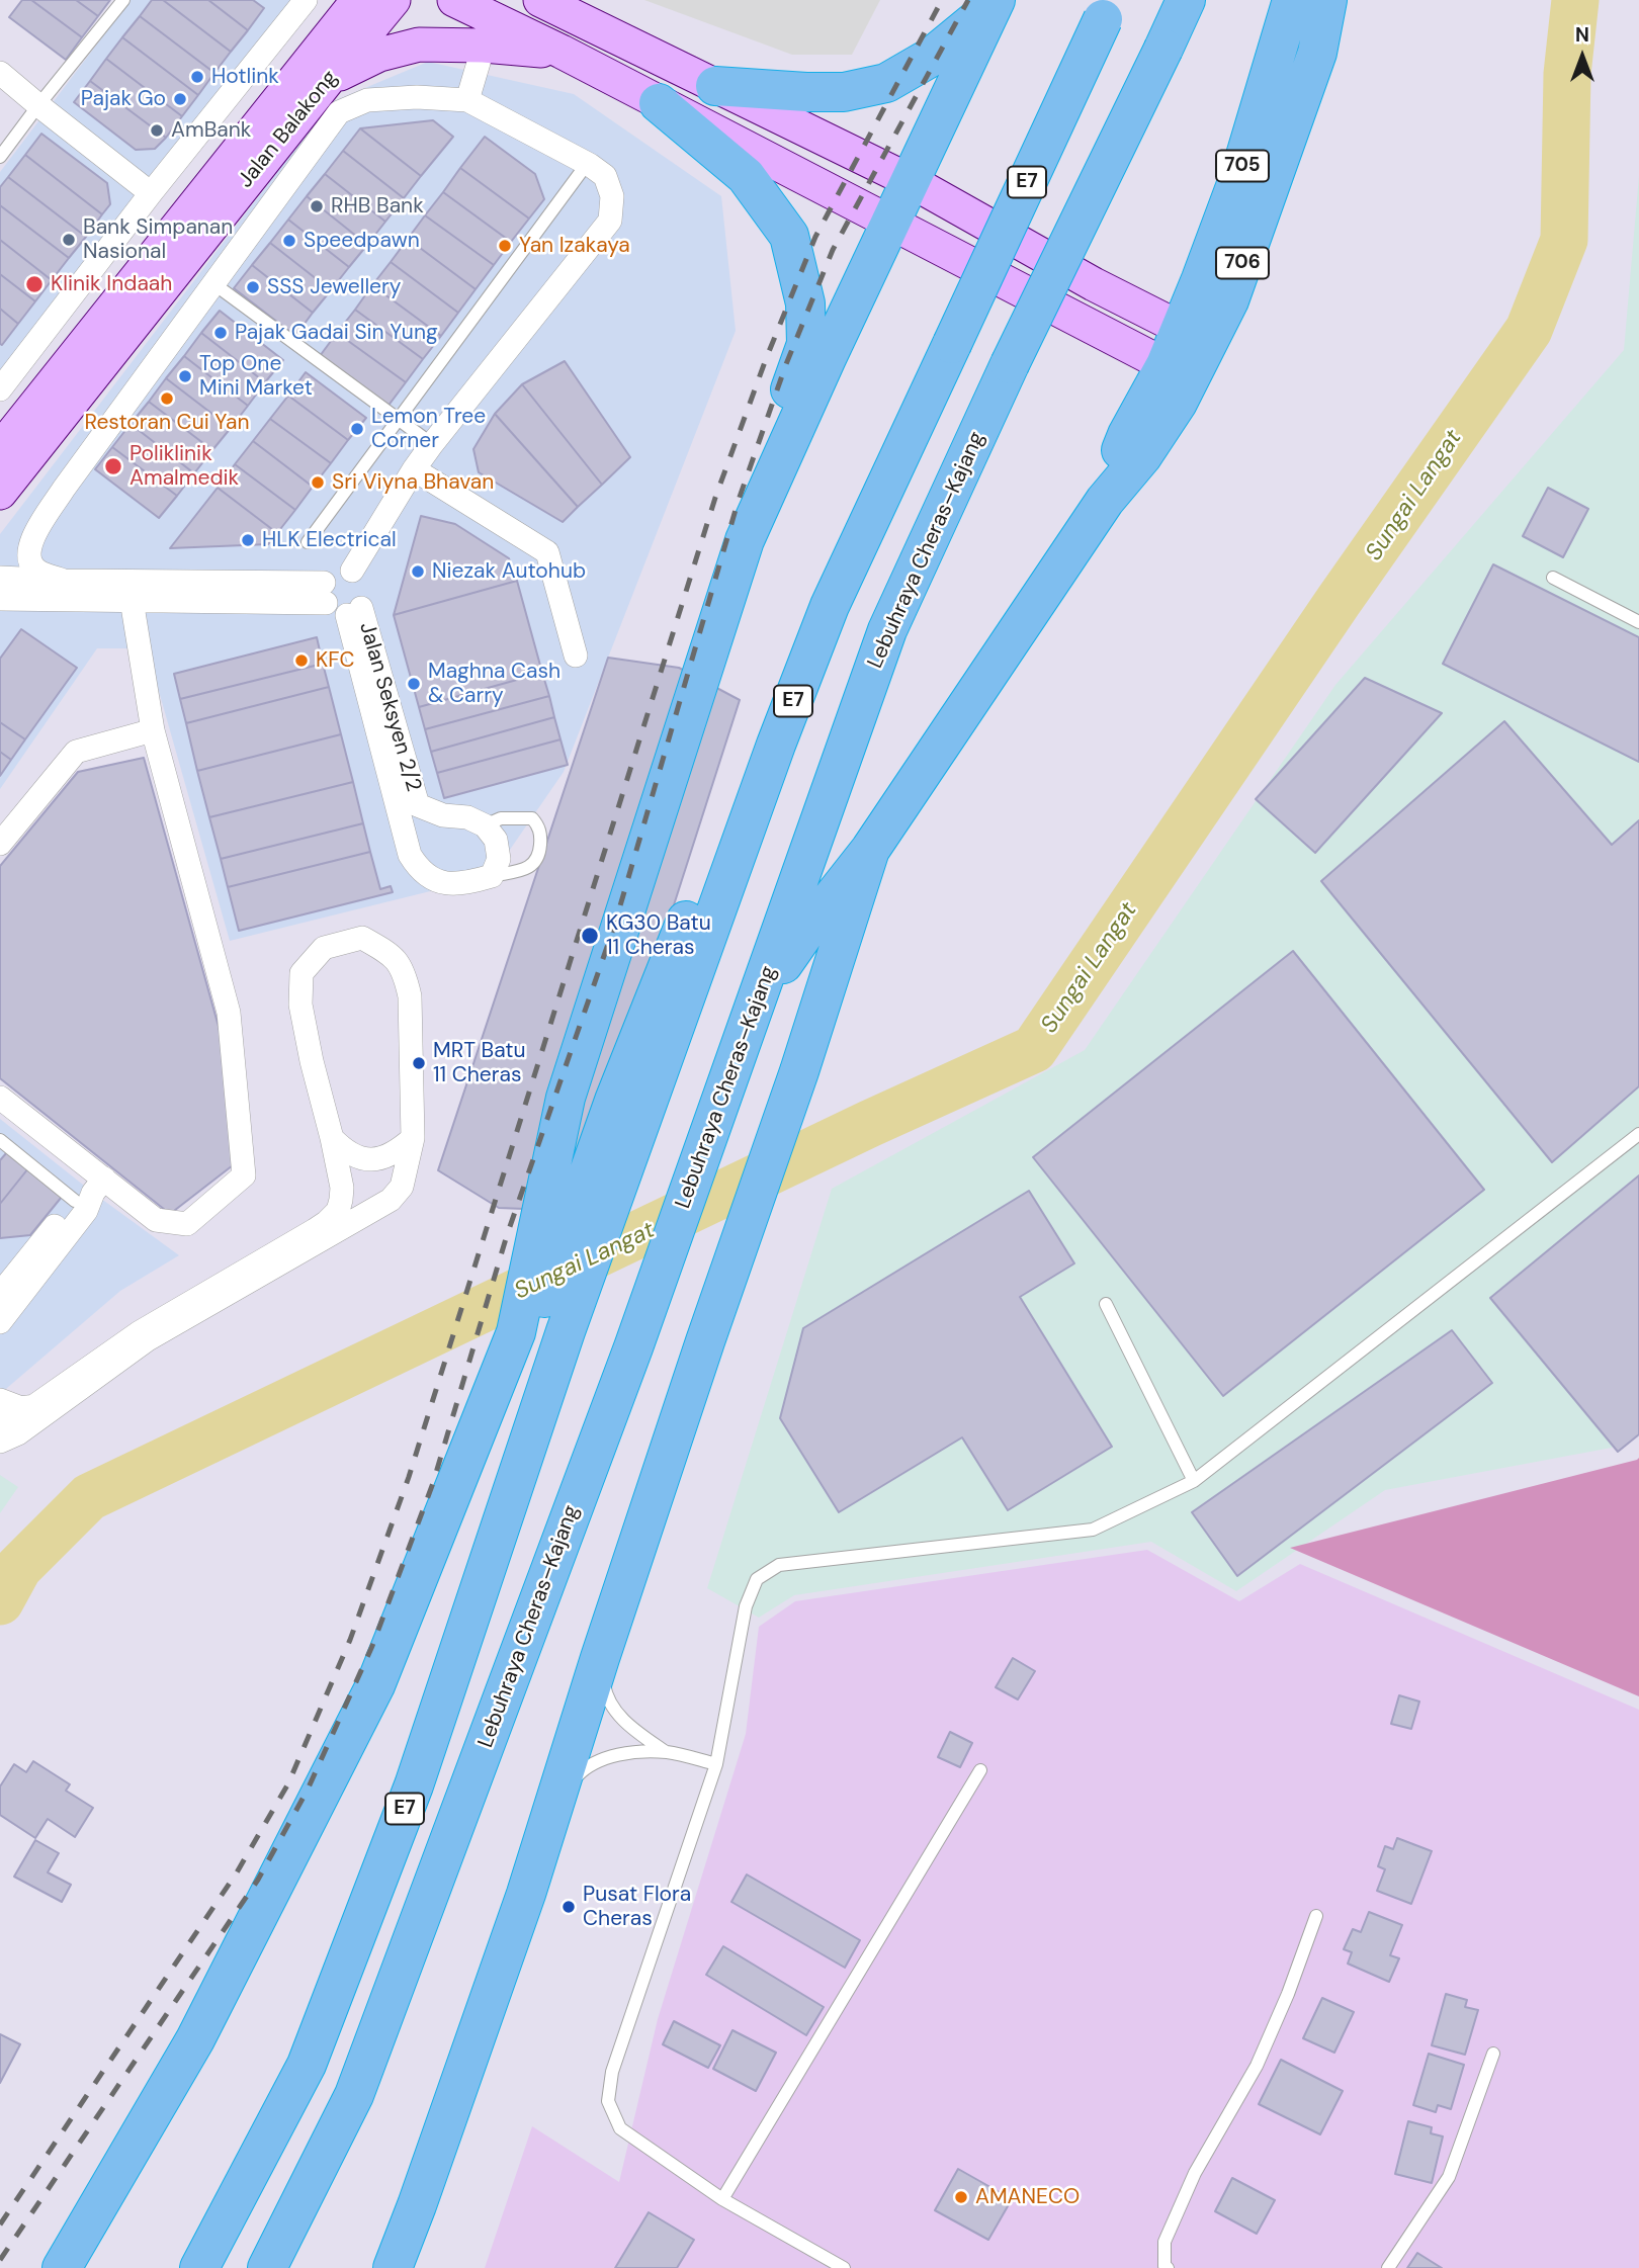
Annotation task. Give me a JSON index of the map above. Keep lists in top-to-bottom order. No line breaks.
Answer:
{"streets":{"highway":["705","E7","706","Lebuhraya Cheras–Kajang"],"street":["Jalan Balakong","Jalan Seksyen 2/2"]},"water":["Sungai Langat"],"places":["Hotlink","Pajak Go","AmBank","RHB Bank","Bank Simpanan Nasional","Speedpawn","Yan Izakaya","Klinik Indaah","SSS Jewellery","Pajak Gadai Sin Yung","Top One Mini Market","Restoran Cui Yan","Lemon Tree Corner","Poliklinik Amalmedik","Sri Viyna Bhavan","HLK Electrical","Niezak Autohub","KFC","Maghna Cash & Carry","KG30 Batu 11 Cheras","MRT Batu 11 Cheras","Pusat Flora Cheras","AMANECO"],"north":"top"}
